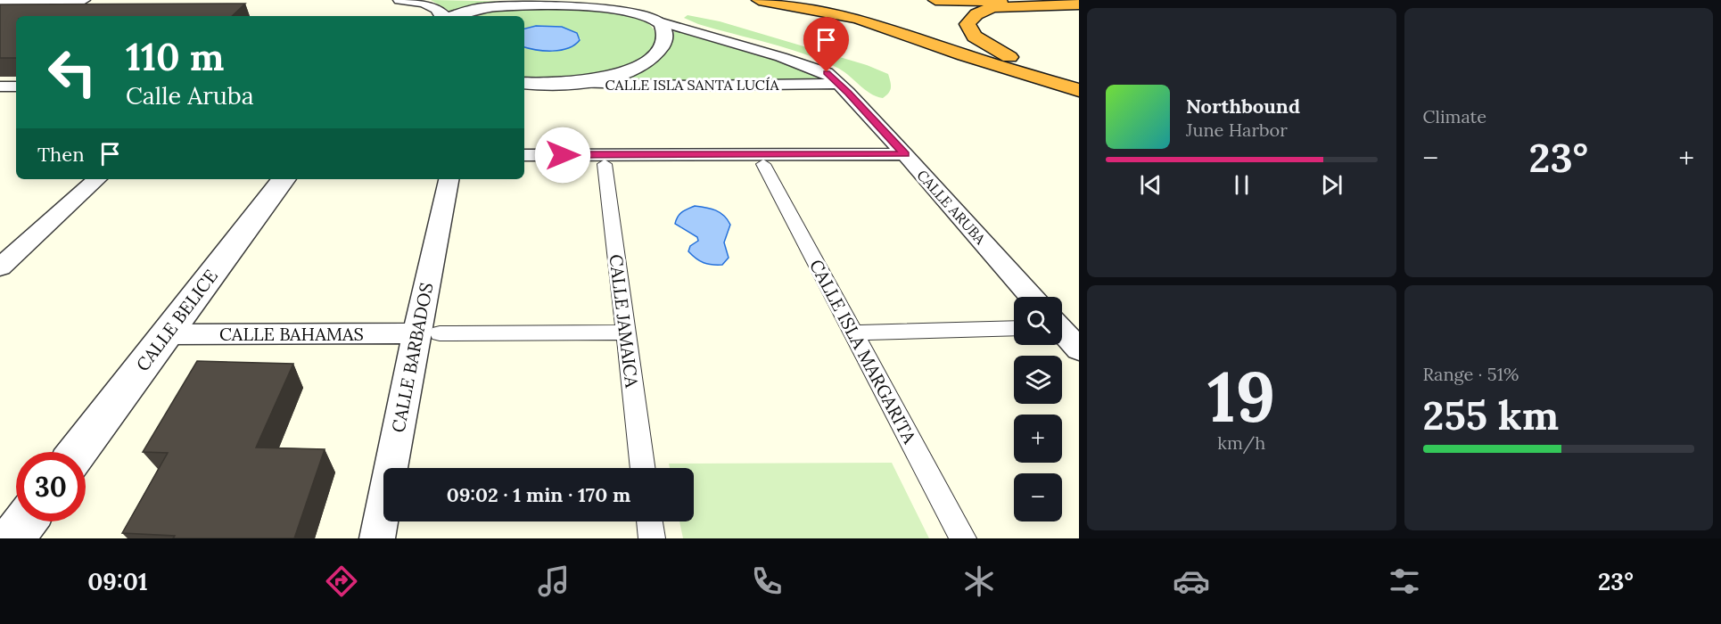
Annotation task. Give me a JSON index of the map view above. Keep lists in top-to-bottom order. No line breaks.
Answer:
{"streets":{"street":["CALLE ISLA SANTA LUCÍA","CALLE ARUBA","CALLE BELICE","CALLE JAMAICA","CALLE BAHAMAS","CALLE ISLA MARGARITA","CALLE BARBADOS"]},"crossings":[["CALLE ISLA SANTA LUCÍA","CALLE ARUBA"],["CALLE BELICE","CALLE BAHAMAS"],["CALLE BAHAMAS","CALLE BARBADOS"]],"page":{"tile":["Climate",["19","km/h"],["Range · 51%","255 km"]],"turn":["110 m","Calle Aruba"],"song":["Northbound","June Harbor"],"then":"Then","heat":["−","23°","+"],"map_buttons":["+","−"],"limit":"30","trip":"09:02 · 1 min · 170 m","tabs":["09:01","23°"]}}
